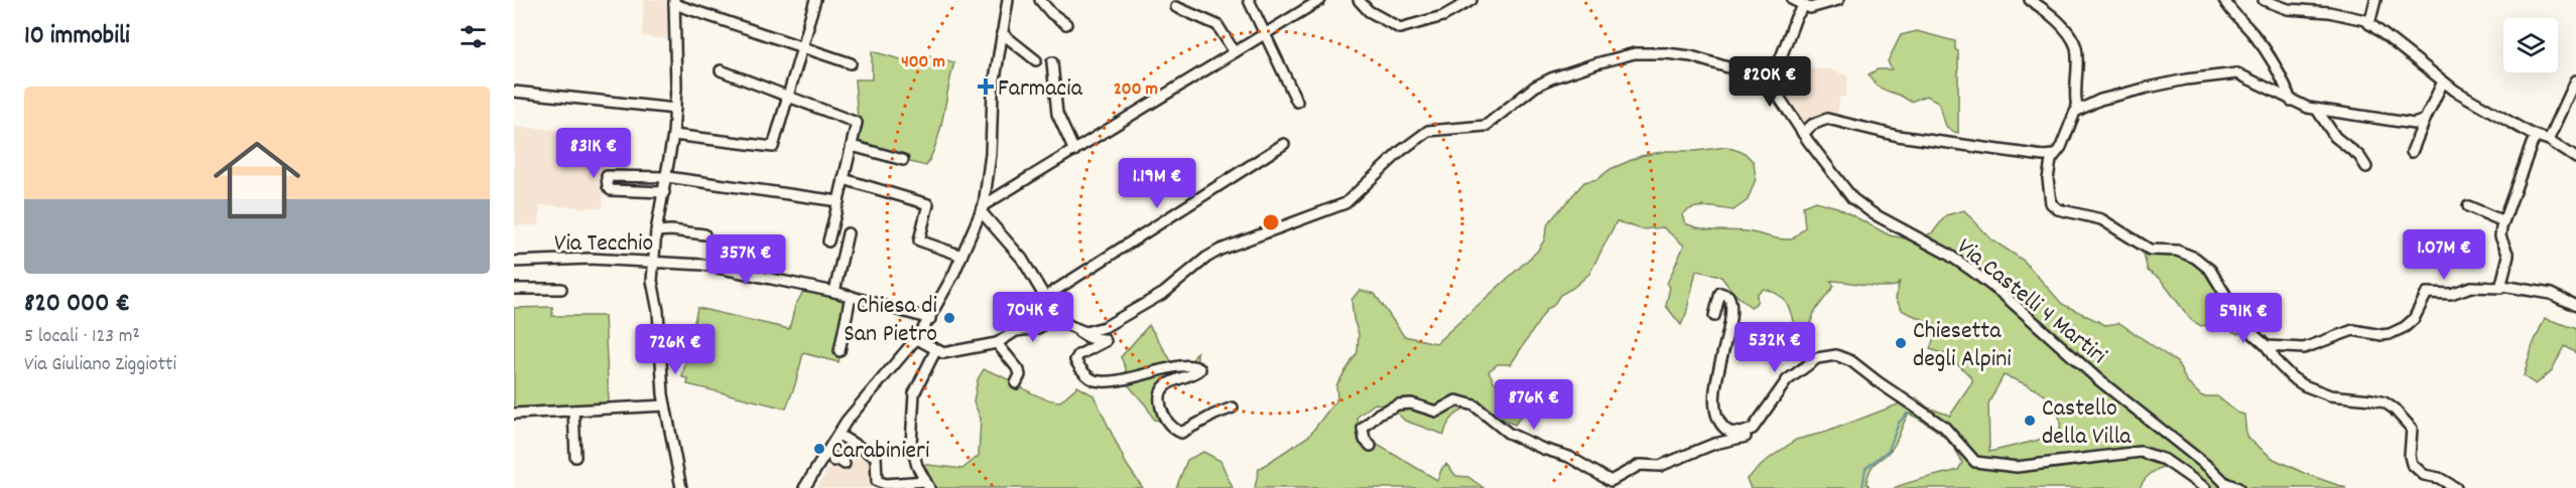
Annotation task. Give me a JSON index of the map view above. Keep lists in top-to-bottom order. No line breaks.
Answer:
{"streets":{"street":["Via Tecchio","Via Castelli 4 Martiri"]},"places":{"health":["Farmacia"],"other":["Chiesa di San Pietro","Chiesetta degli Alpini","Castello della Villa","Carabinieri"]},"page":{"heading":"10 immobili","price":["820K €","831K €","1.19M €","1.07M €","357K €","704K €","591K €","532K €","726K €","876K €"],"list":[{"name":"820 000 €","note":"5 locali · 123 m² · Via Giuliano Ziggiotti"}]},"rings":["400 m","200 m"]}
